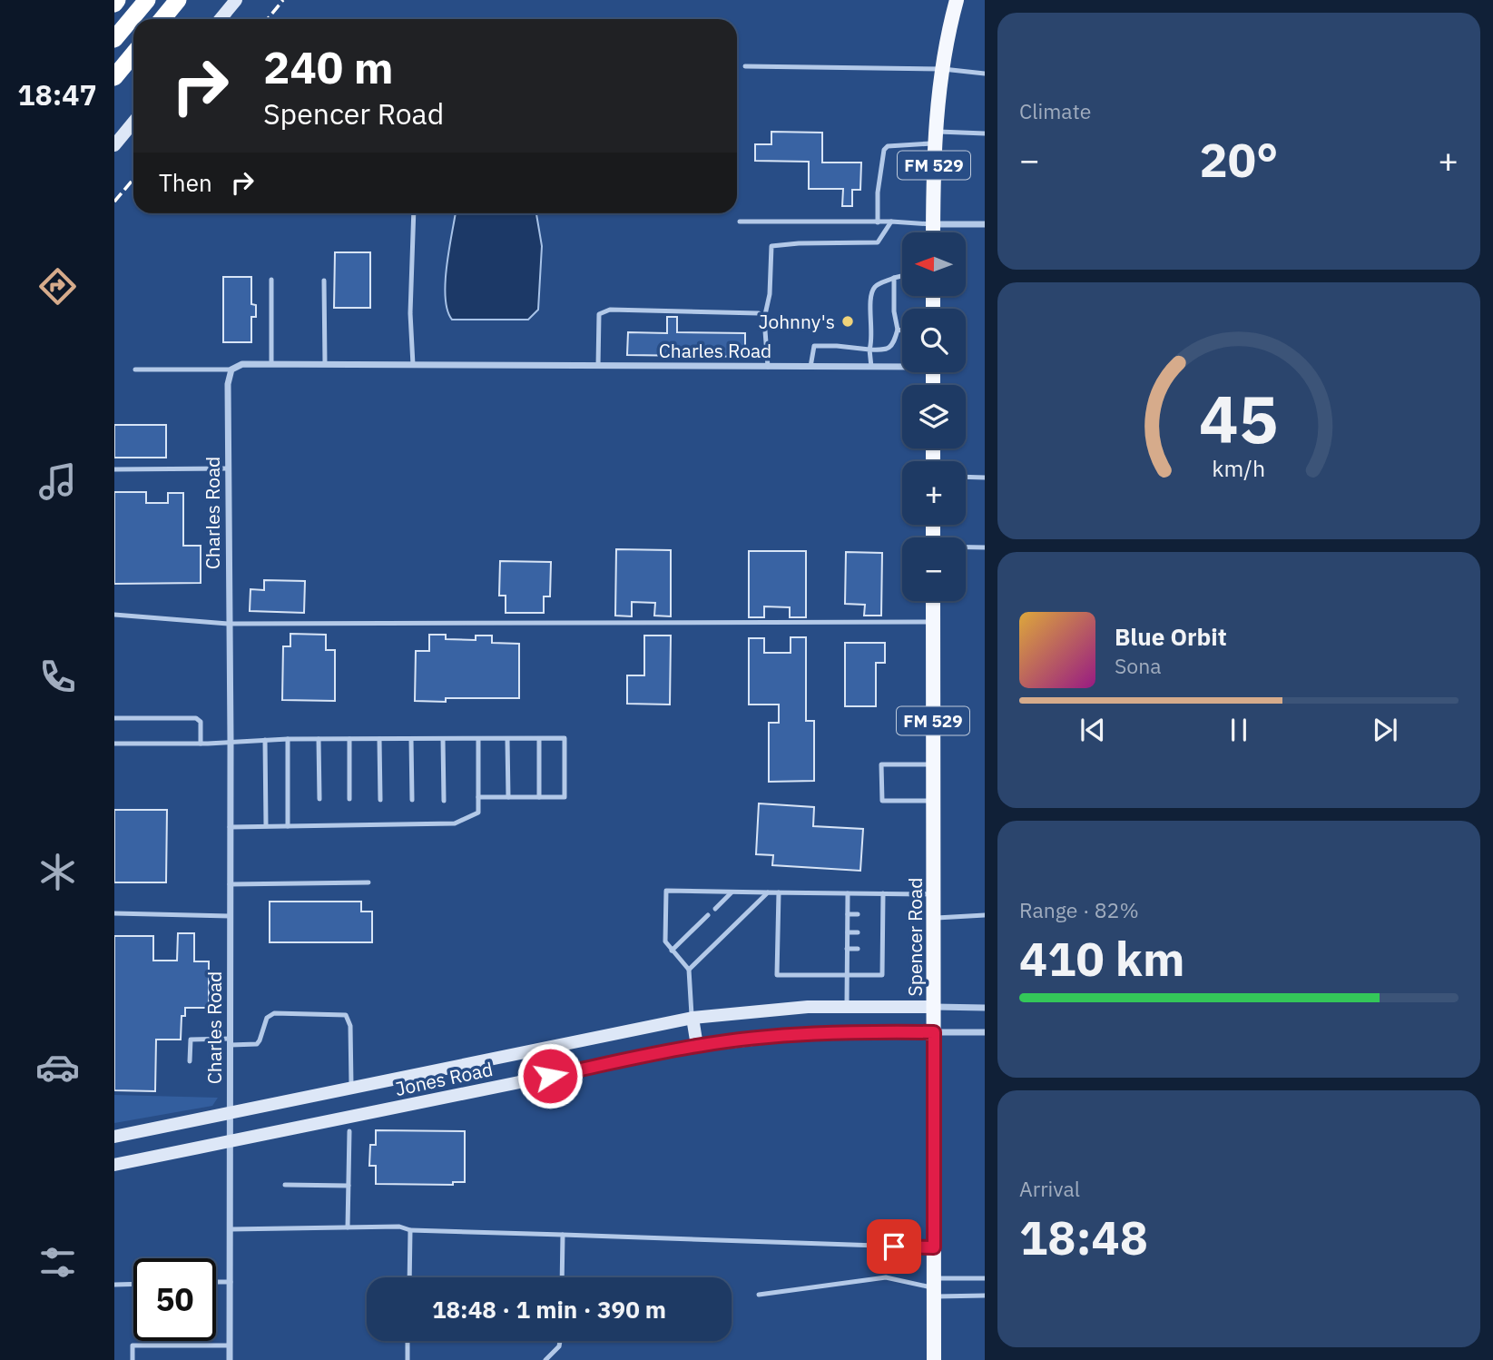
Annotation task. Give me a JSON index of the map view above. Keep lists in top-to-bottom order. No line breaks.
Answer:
{"streets":{"main road":["FM 529","Spencer Road","Jones Road"],"street":["Charles Road"]},"crossings":[["Charles Road","Jones Road"],["Spencer Road","Jones Road"]],"places":["Johnny's"],"north":"left","page":{"tabs":"18:47","tile":["Climate",["Range · 82%","410 km"],["Arrival","18:48"]],"turn":["240 m","Spencer Road"],"heat":["−","20°","+"],"then":"Then","map_buttons":["+","−"],"song":["Blue Orbit","Sona"],"limit":"50","trip":"18:48 · 1 min · 390 m","gauge":["45","km/h"]}}
